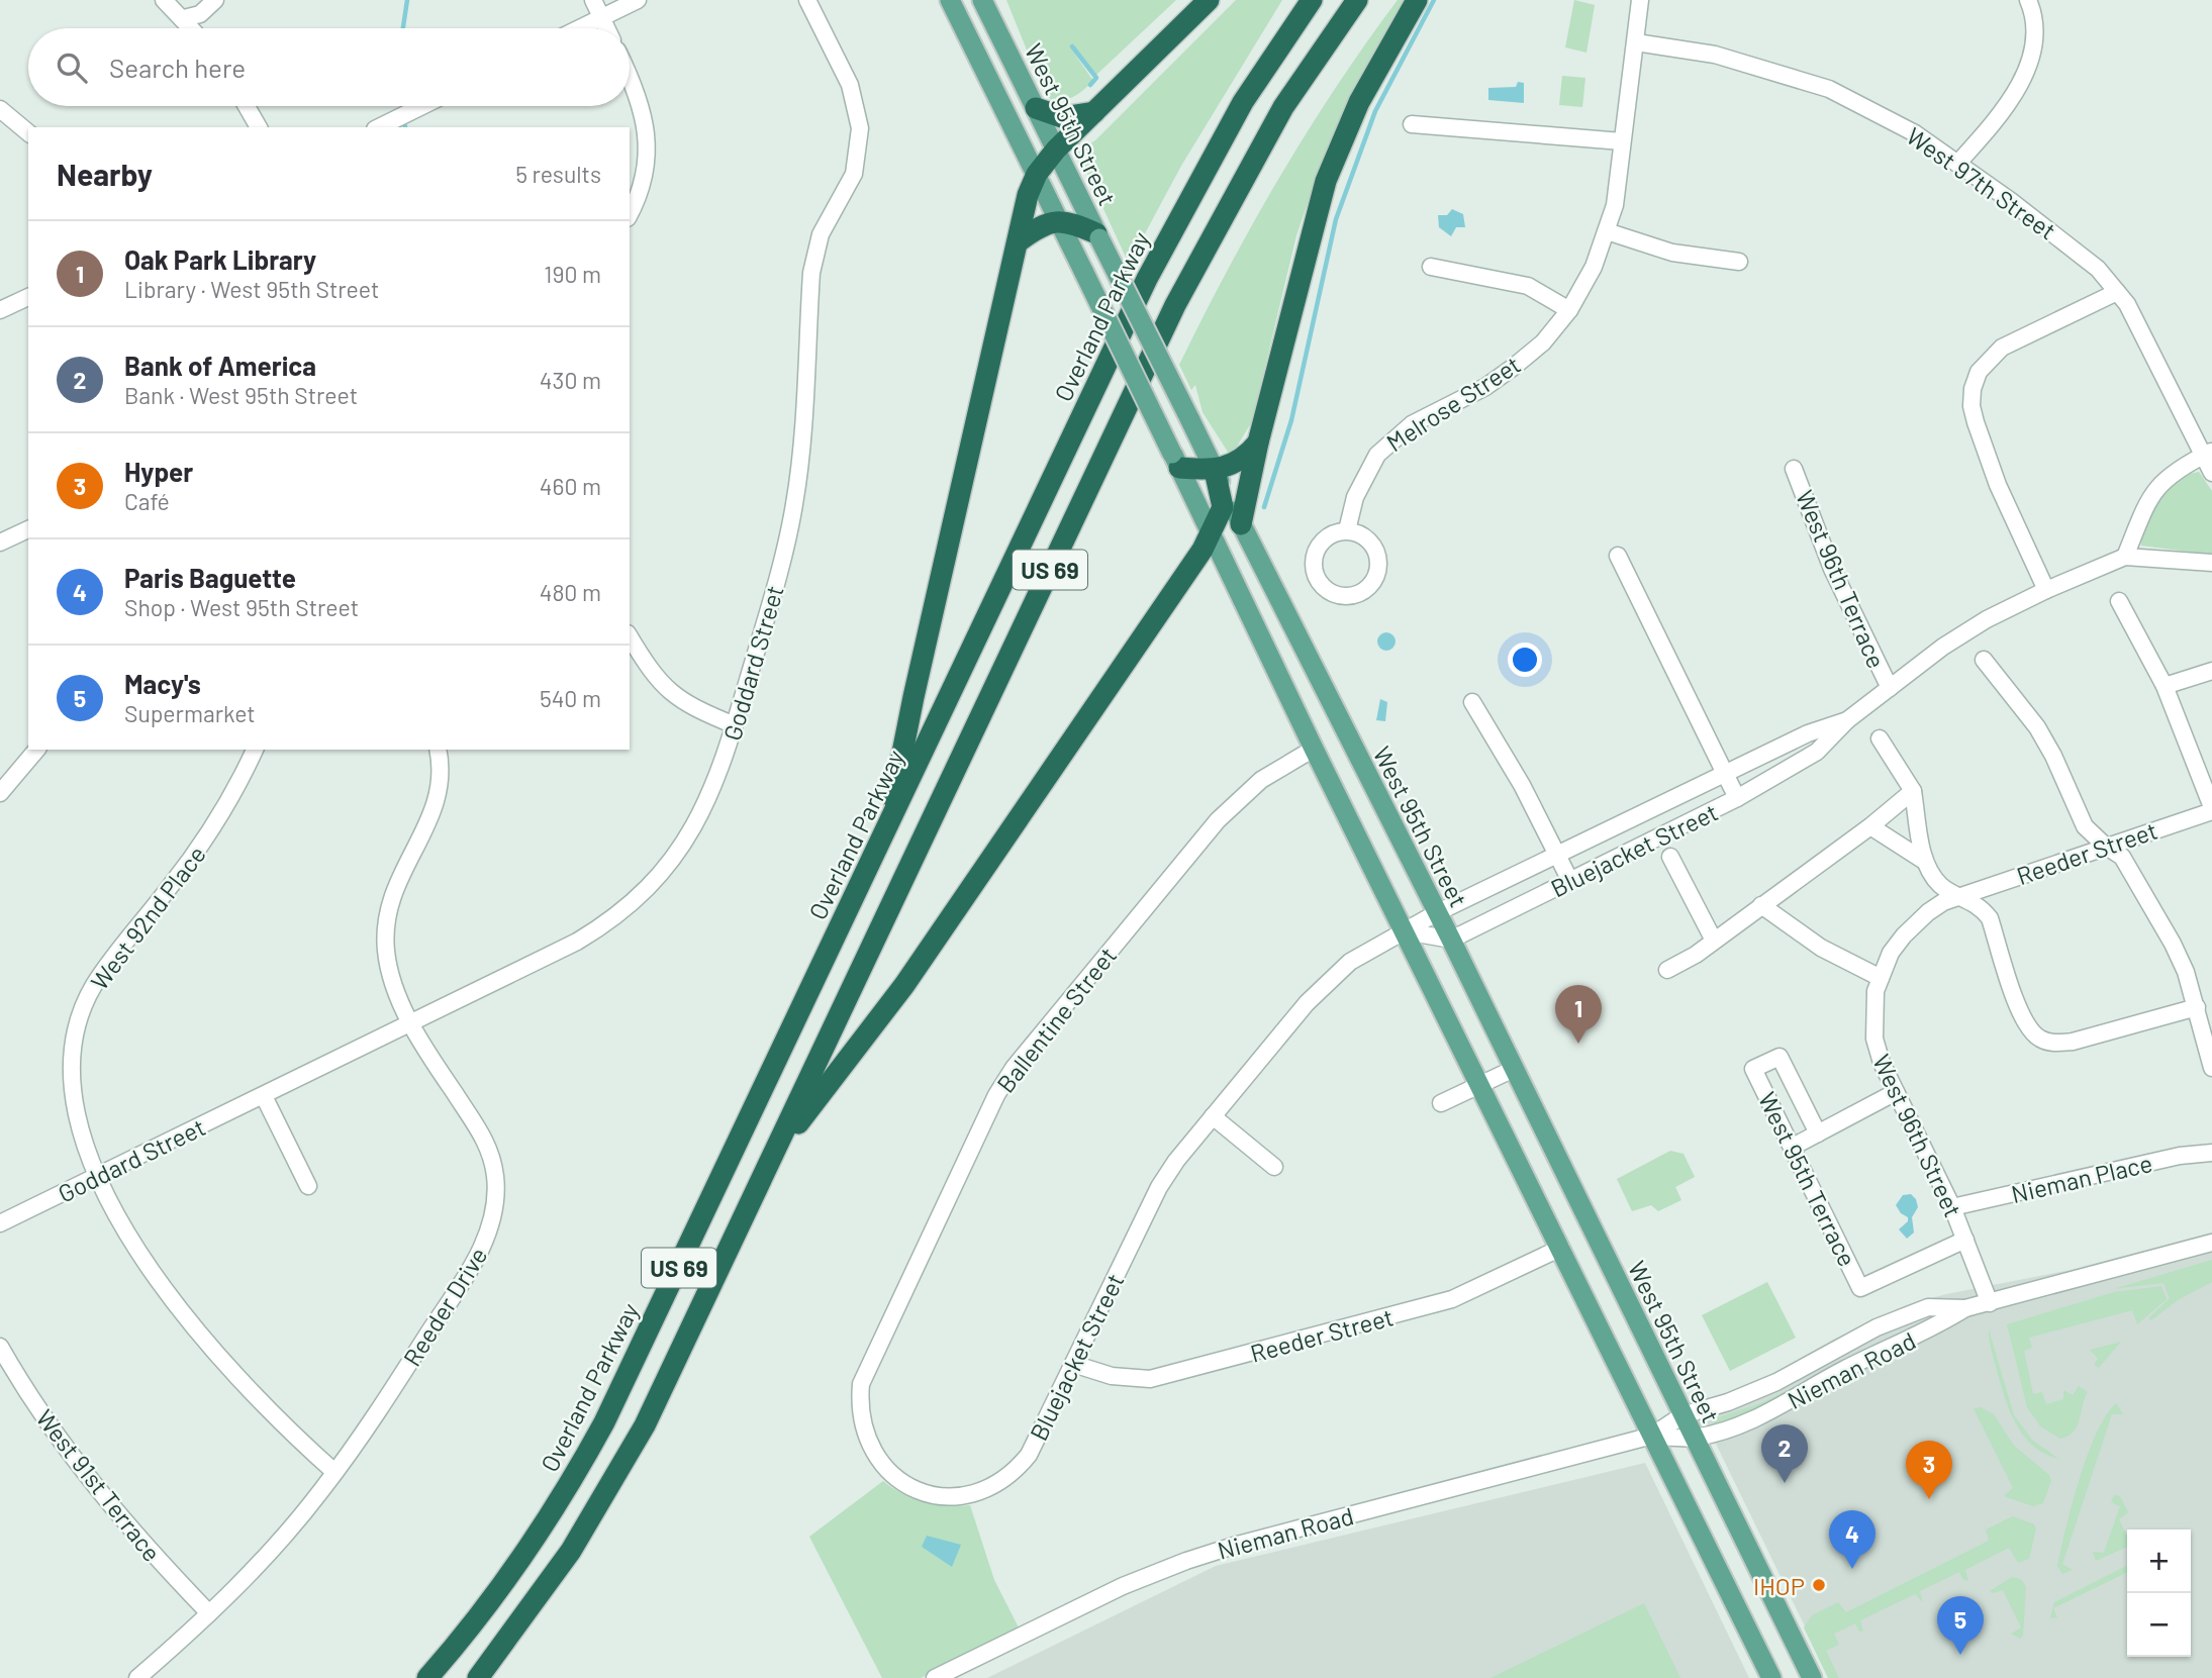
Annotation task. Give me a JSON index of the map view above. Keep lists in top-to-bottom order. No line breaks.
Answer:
{"streets":{"highway":["Overland Parkway","US 69"],"main road":["West 95th Street"],"street":["West 97th Street","Melrose Street","West 96th Terrace","Goddard Street","Bluejacket Street","Reeder Street","West 92nd Place","Ballentine Street","West 96th Street","Nieman Place","West 95th Terrace","Reeder Drive","Nieman Road","West 91st Terrace"]},"crossings":[["West 95th Street","Bluejacket Street"],["West 95th Street","Nieman Road"],["West 97th Street","Melrose Street"],["West 96th Terrace","Bluejacket Street"],["Goddard Street","West 92nd Place"],["Goddard Street","Reeder Drive"],["Bluejacket Street","Reeder Street"],["Bluejacket Street","Ballentine Street"],["Reeder Street","West 96th Street"],["West 92nd Place","Reeder Drive"],["West 96th Street","Nieman Place"],["West 96th Street","West 95th Terrace"],["West 96th Street","Nieman Road"],["Reeder Drive","West 91st Terrace"]],"places":["IHOP"],"page":{"search":"Search here","heading":["Nearby","5 results"],"list":[{"mark":"1","name":"Oak Park Library","note":"Library · West 95th Street","value":"190 m"},{"mark":"2","name":"Bank of America","note":"Bank · West 95th Street","value":"430 m"},{"mark":"3","name":"Hyper","note":"Café","value":"460 m"},{"mark":"4","name":"Paris Baguette","note":"Shop · West 95th Street","value":"480 m"},{"mark":"5","name":"Macy's","note":"Supermarket","value":"540 m"}],"pins":["1","2","3","4","5"],"map_buttons":["+","−"]}}
